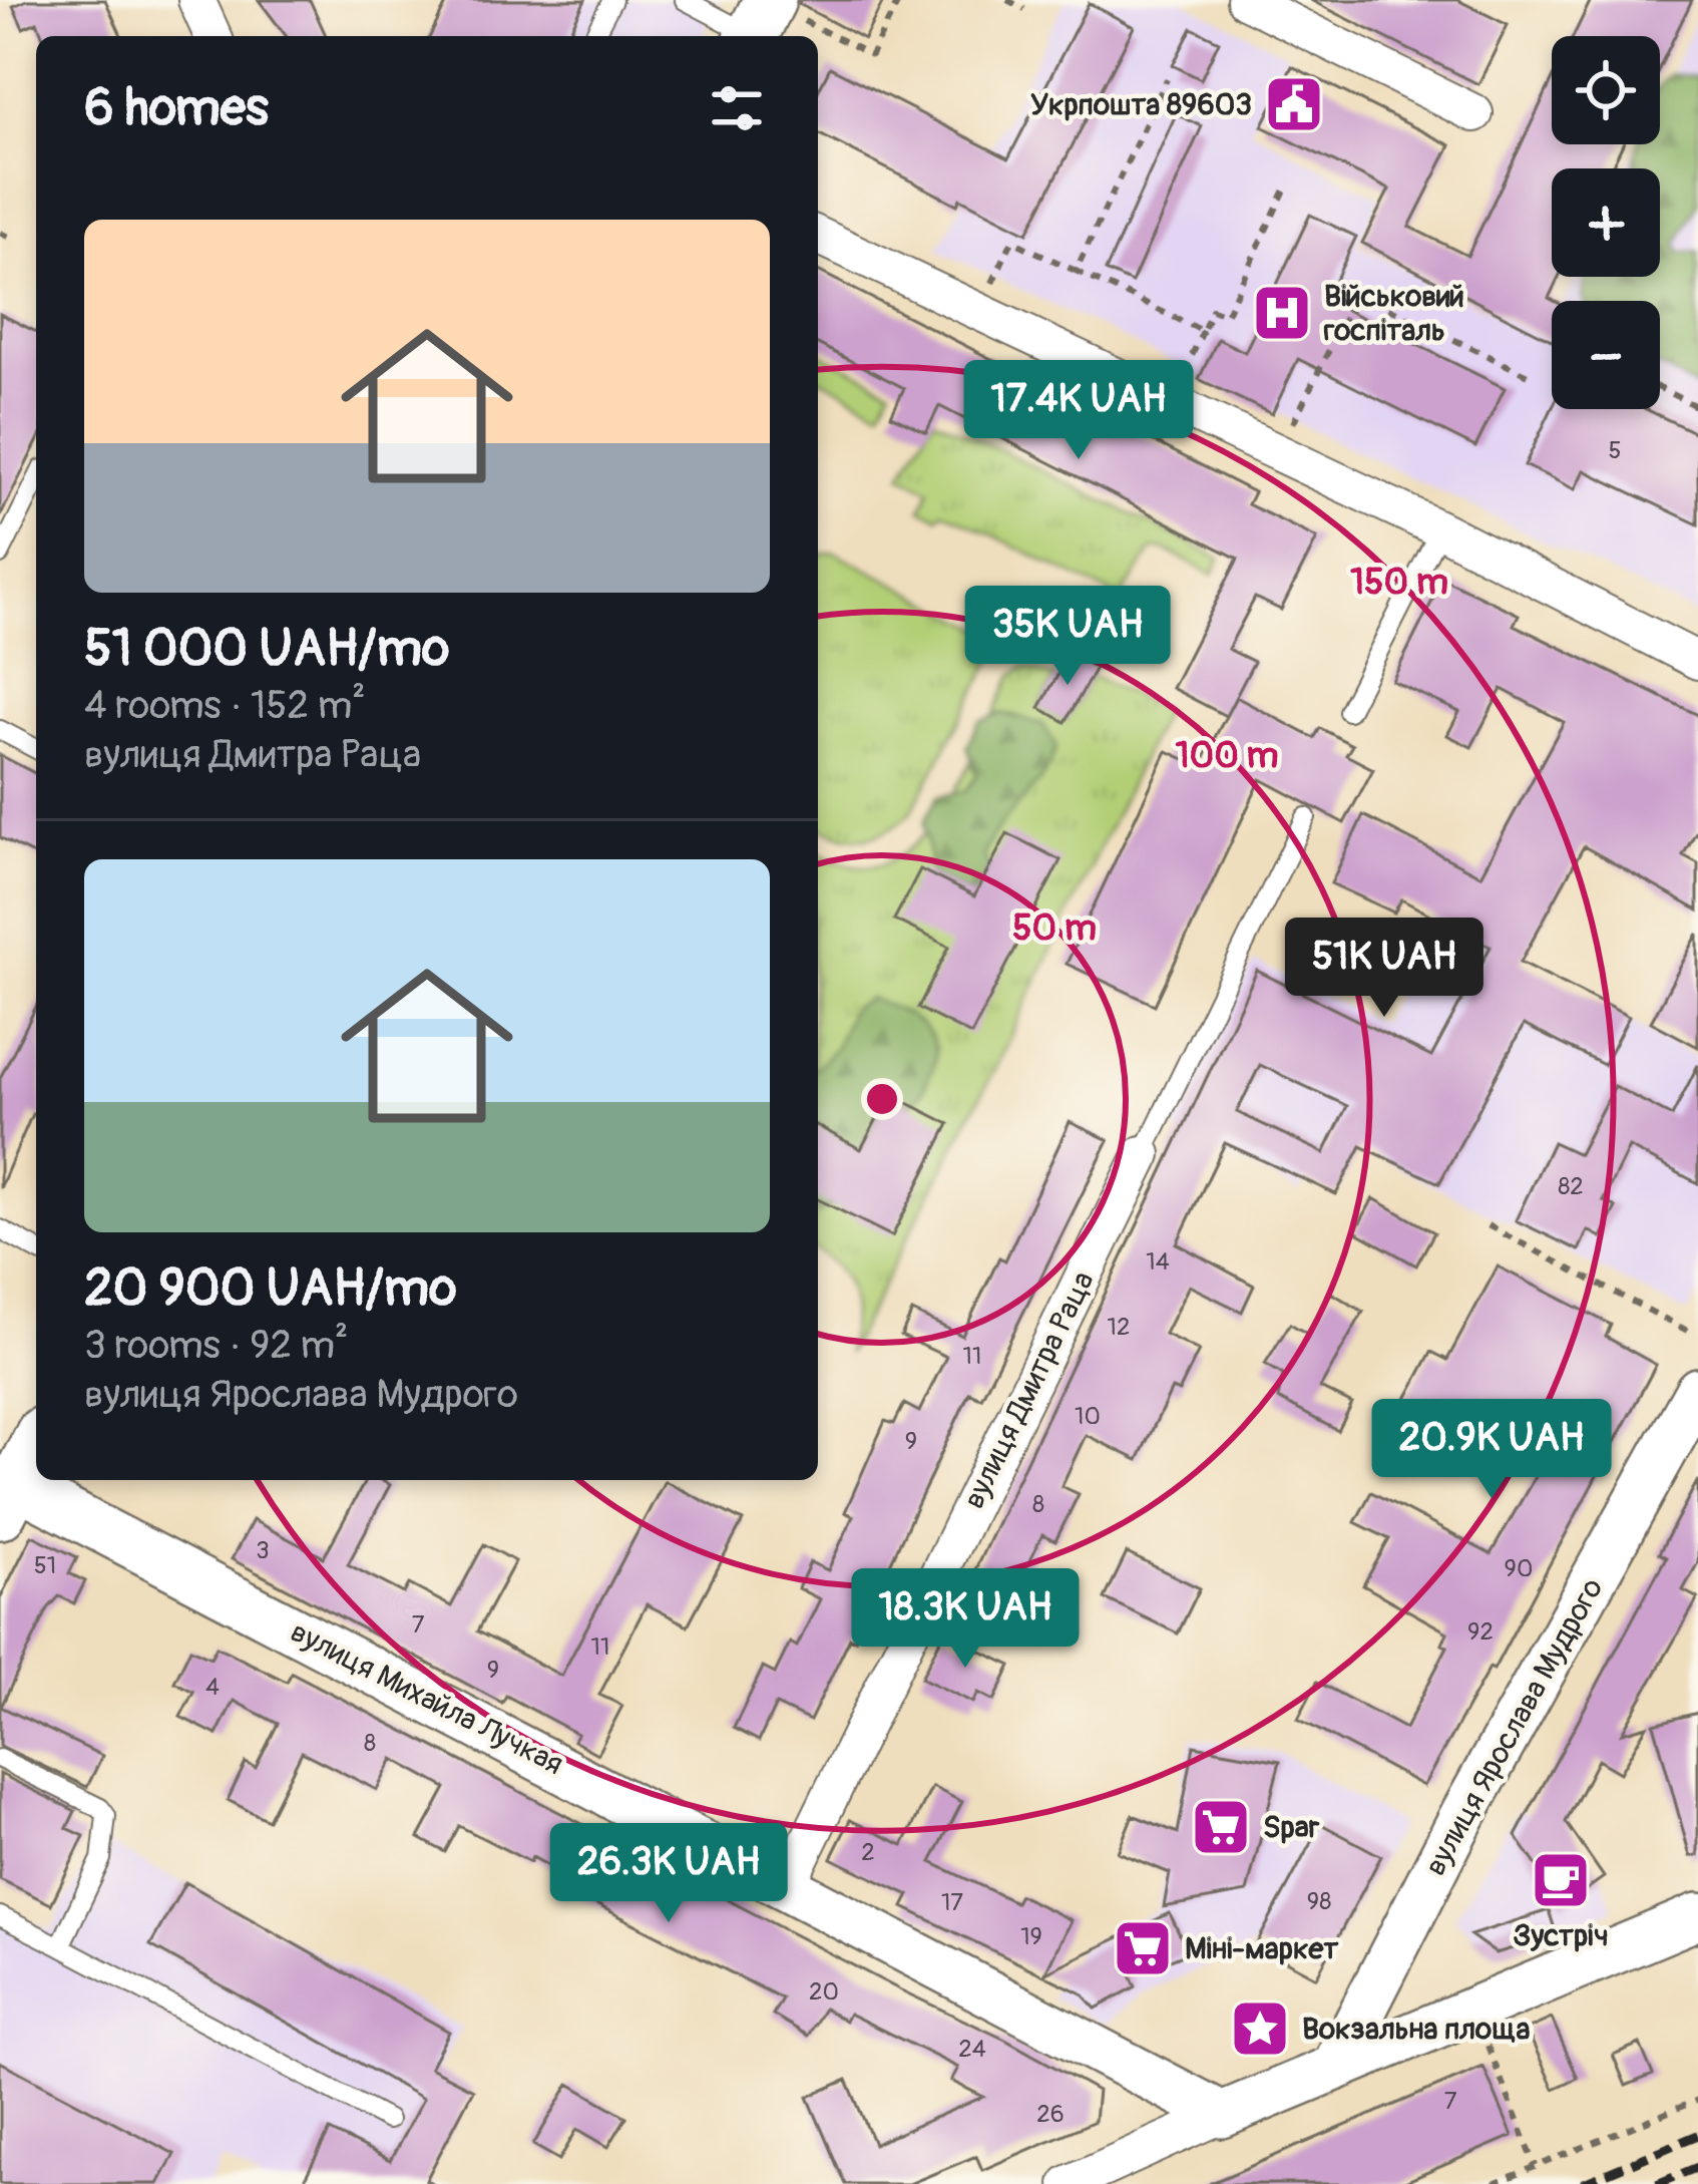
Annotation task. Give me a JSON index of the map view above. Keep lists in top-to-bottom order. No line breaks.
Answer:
{"streets":{"street":["вулиця Дмитра Раца","вулиця Михайла Лучкая","вулиця Ярослава Мудрого"]},"crossings":[["вулиця Дмитра Раца","вулиця Михайла Лучкая"]],"places":{"public building":["Укрпошта 89603"],"hospital":["Військовий госпіталь"],"supermarket":["Spar","Міні-маркет"],"cafe":["Зустріч"],"place":["Вокзальна площа"]},"house_numbers":["5","82","14","12","11","10","9","8","3","51","90","7","92","11","9","4","8","2","98","17","19","20","24","7","26"],"page":{"map_buttons":["+","−"],"heading":"6 homes","list":[{"name":"51 000 UAH/mo","note":"4 rooms · 152 m² · вулиця Дмитра Раца"},{"name":"20 900 UAH/mo","note":"3 rooms · 92 m² · вулиця Ярослава Мудрого"}],"price":["17.4K UAH","35K UAH","51K UAH","20.9K UAH","18.3K UAH","26.3K UAH"]},"rings":["150 m","100 m","50 m"]}
